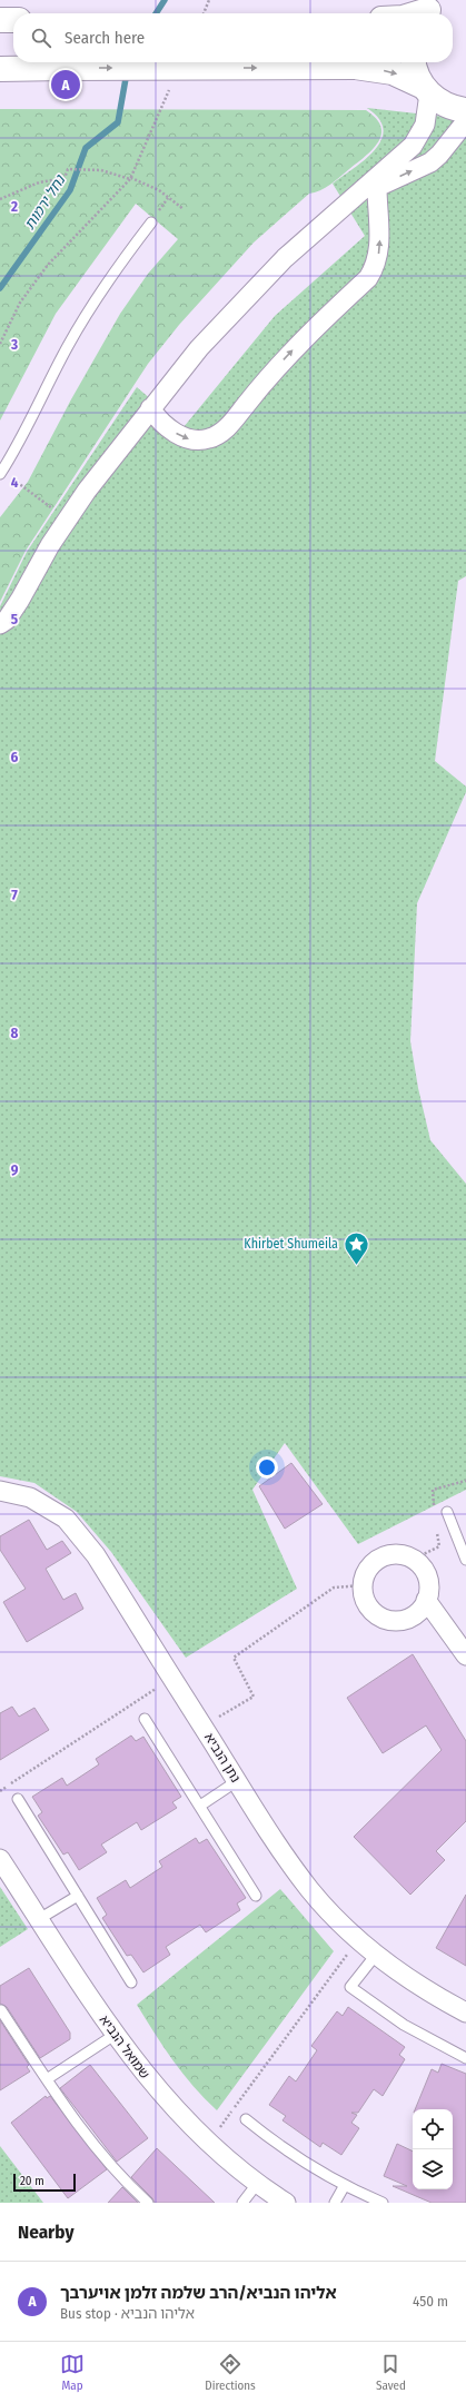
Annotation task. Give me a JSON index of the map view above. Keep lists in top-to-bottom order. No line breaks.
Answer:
{"streets":{"street":["נתן הנביא","שמואל הנביא"]},"water":["נחל ירמות"],"places":{"place":["Khirbet Shumeila"]},"scale_bar":"20 m","page":{"search":"Search here","pins":"A","scale":"20 m","heading":"Nearby","list":[{"mark":"A","name":"אליהו הנביא/הרב שלמה זלמן אויערבך","note":"Bus stop · אליהו הנביא","value":"450 m"}],"nav":["Map","Directions","Saved"]},"grid":{"rows":["2","3","4","5","6","7","8","9"]}}
